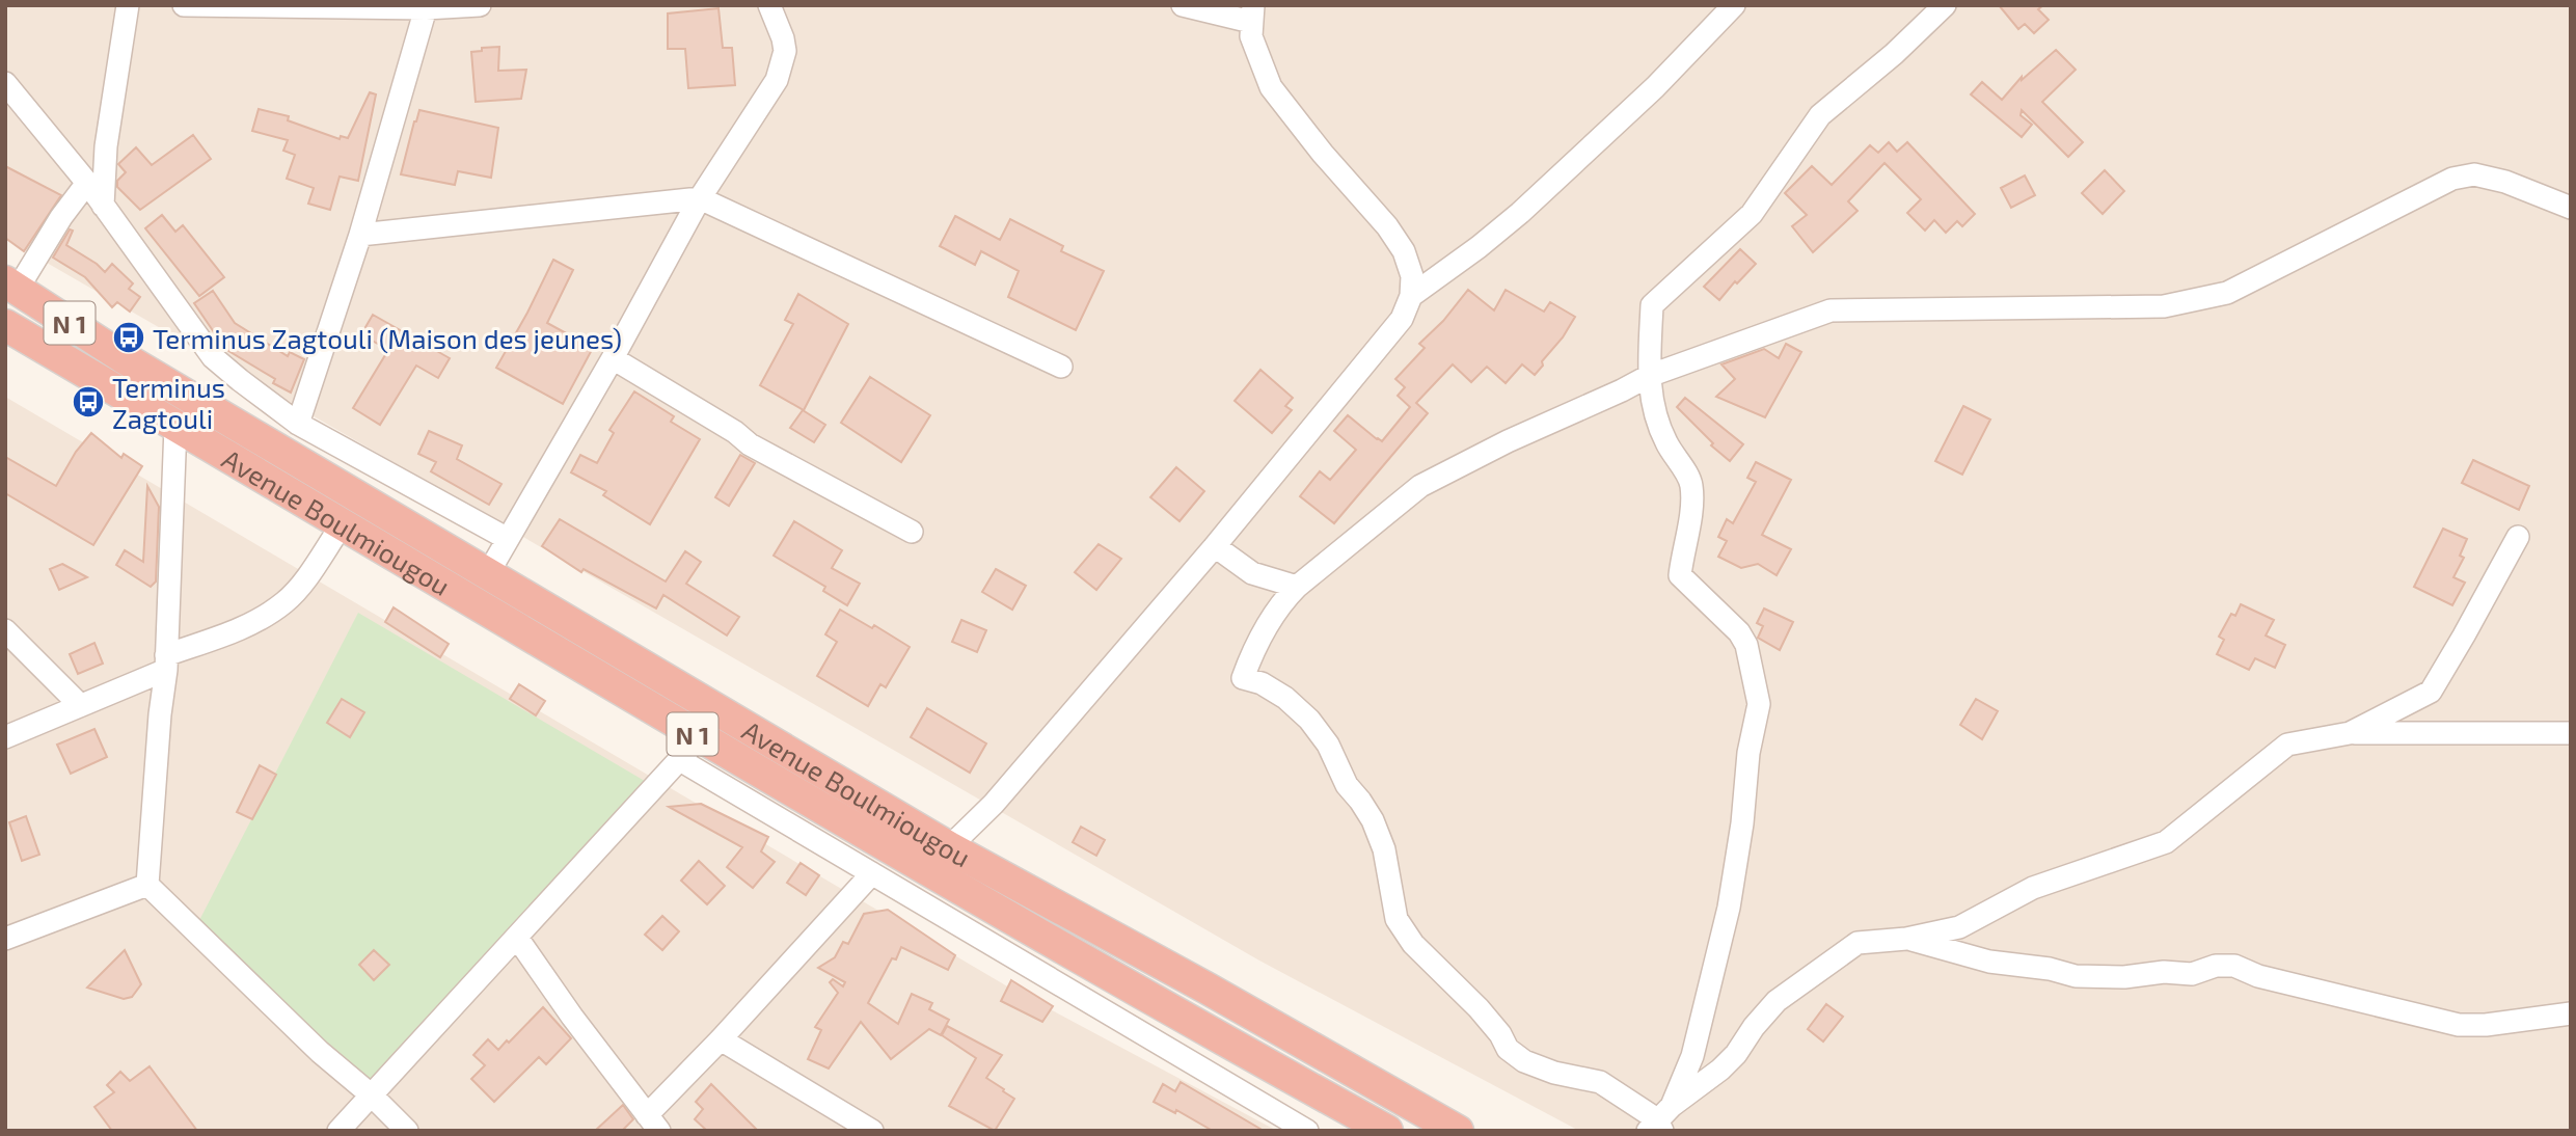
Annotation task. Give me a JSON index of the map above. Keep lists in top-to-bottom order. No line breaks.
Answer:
{"streets":{"highway":["N 1","Avenue Boulmiougou"]},"places":{"bus stop":["Terminus Zagtouli (Maison des jeunes)","Terminus Zagtouli"]}}
